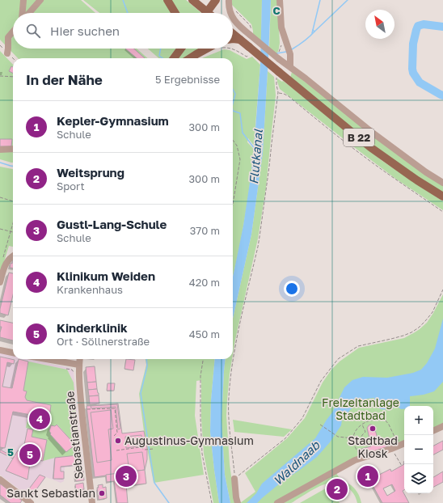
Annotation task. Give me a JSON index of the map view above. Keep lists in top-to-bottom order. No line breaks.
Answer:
{"streets":{"main road":["B 22"],"street":["Sebastianstraße"]},"water":["Flutkanal","Waldnaab"],"parks":["Freizeitanlage Stadtbad"],"places":["Stadtbad Kiosk","Augustinus-Gymnasium","Sankt Sebastian"],"north":"top left","page":{"search":"Hier suchen","heading":["In der Nähe","5 Ergebnisse"],"list":[{"mark":"1","name":"Kepler-Gymnasium","note":"Schule","value":"300 m"},{"mark":"2","name":"Weitsprung","note":"Sport","value":"300 m"},{"mark":"3","name":"Gustl-Lang-Schule","note":"Schule","value":"370 m"},{"mark":"4","name":"Klinikum Weiden","note":"Krankenhaus","value":"420 m"},{"mark":"5","name":"Kinderklinik","note":"Ort · Söllnerstraße","value":"450 m"}],"map_buttons":["+","−"],"pins":["4","5","1","3","2"]},"grid":{"columns":["C"],"rows":["5"]}}
